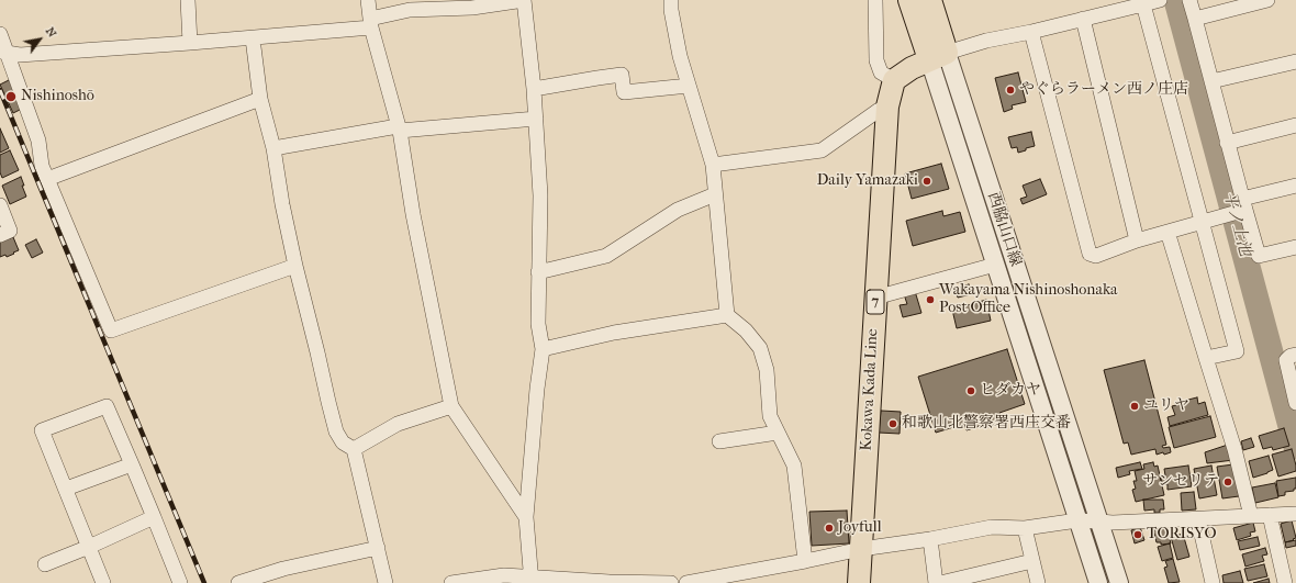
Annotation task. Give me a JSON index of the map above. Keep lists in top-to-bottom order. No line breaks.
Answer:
{"streets":{"main road":["7","Kokawa Kada Line"],"street":["西脇山口線"]},"water":["平ノ上池"],"places":["やぐらラーメン西ノ庄店","Nishinoshō","Daily Yamazaki","Wakayama Nishinoshonaka Post Office","ヒダカヤ","ユリヤ","和歌山北警察署西庄交番","サンセリテ","Joyfull","TORISYO"],"north":"top right"}
